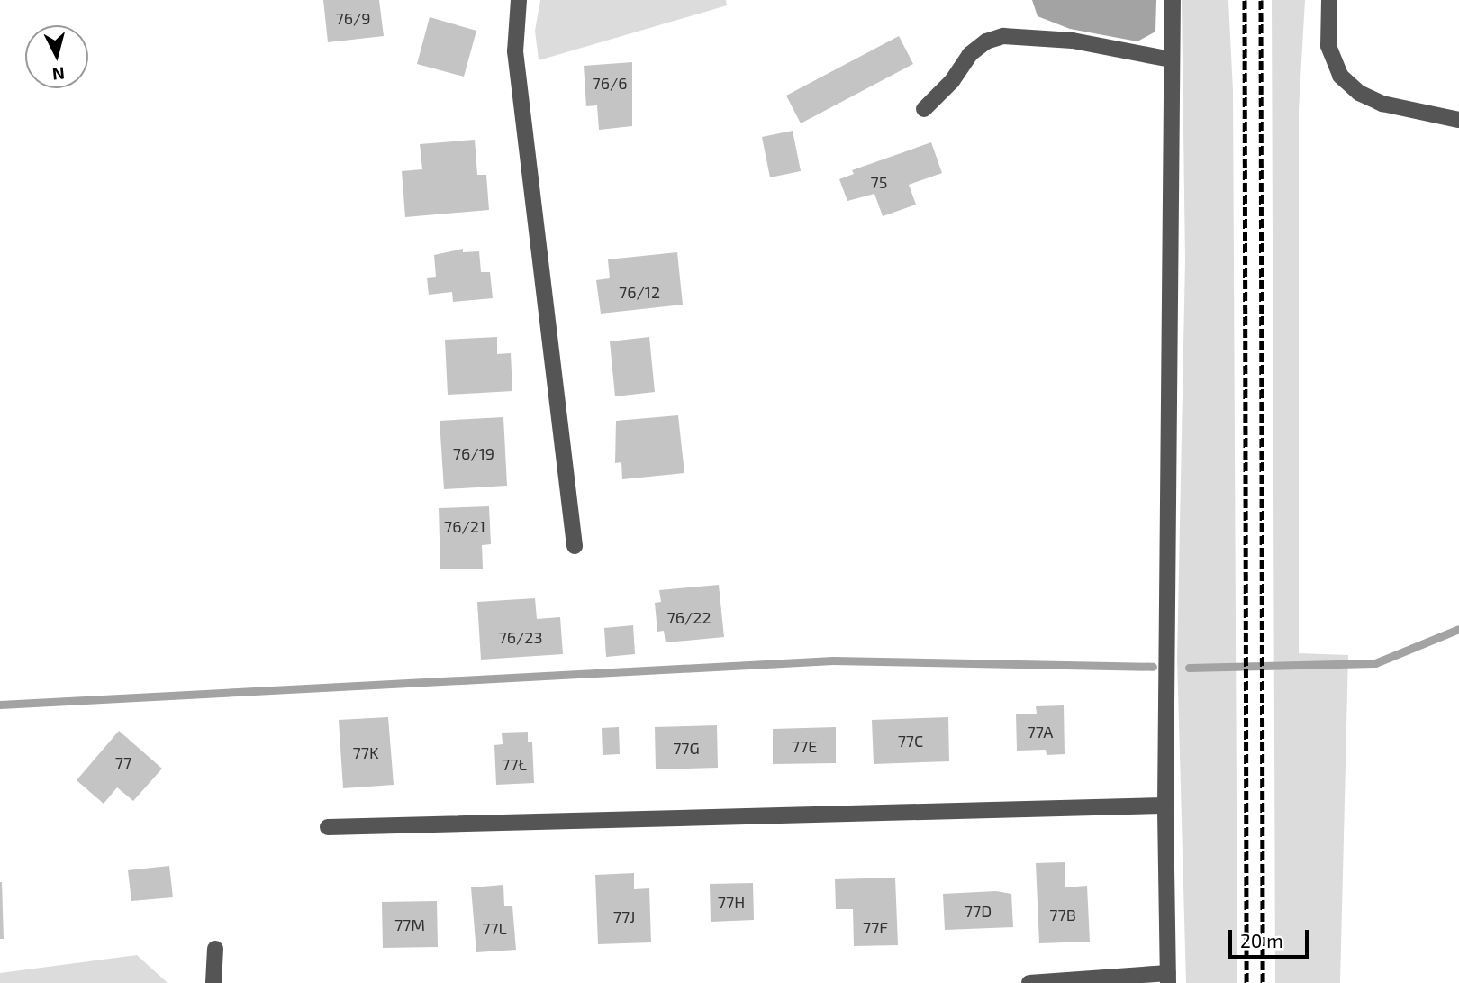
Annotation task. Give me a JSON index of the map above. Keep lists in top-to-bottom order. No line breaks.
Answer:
{"house_numbers":["76/9","76/6","75","76/12","76/19","76/21","76/22","76/23","77A","77C","77E","77G","77K","77","77Ł","77H","77D","77B","77J","77M","77F","77L"],"scale_bar":"20 m","north":"bottom"}
